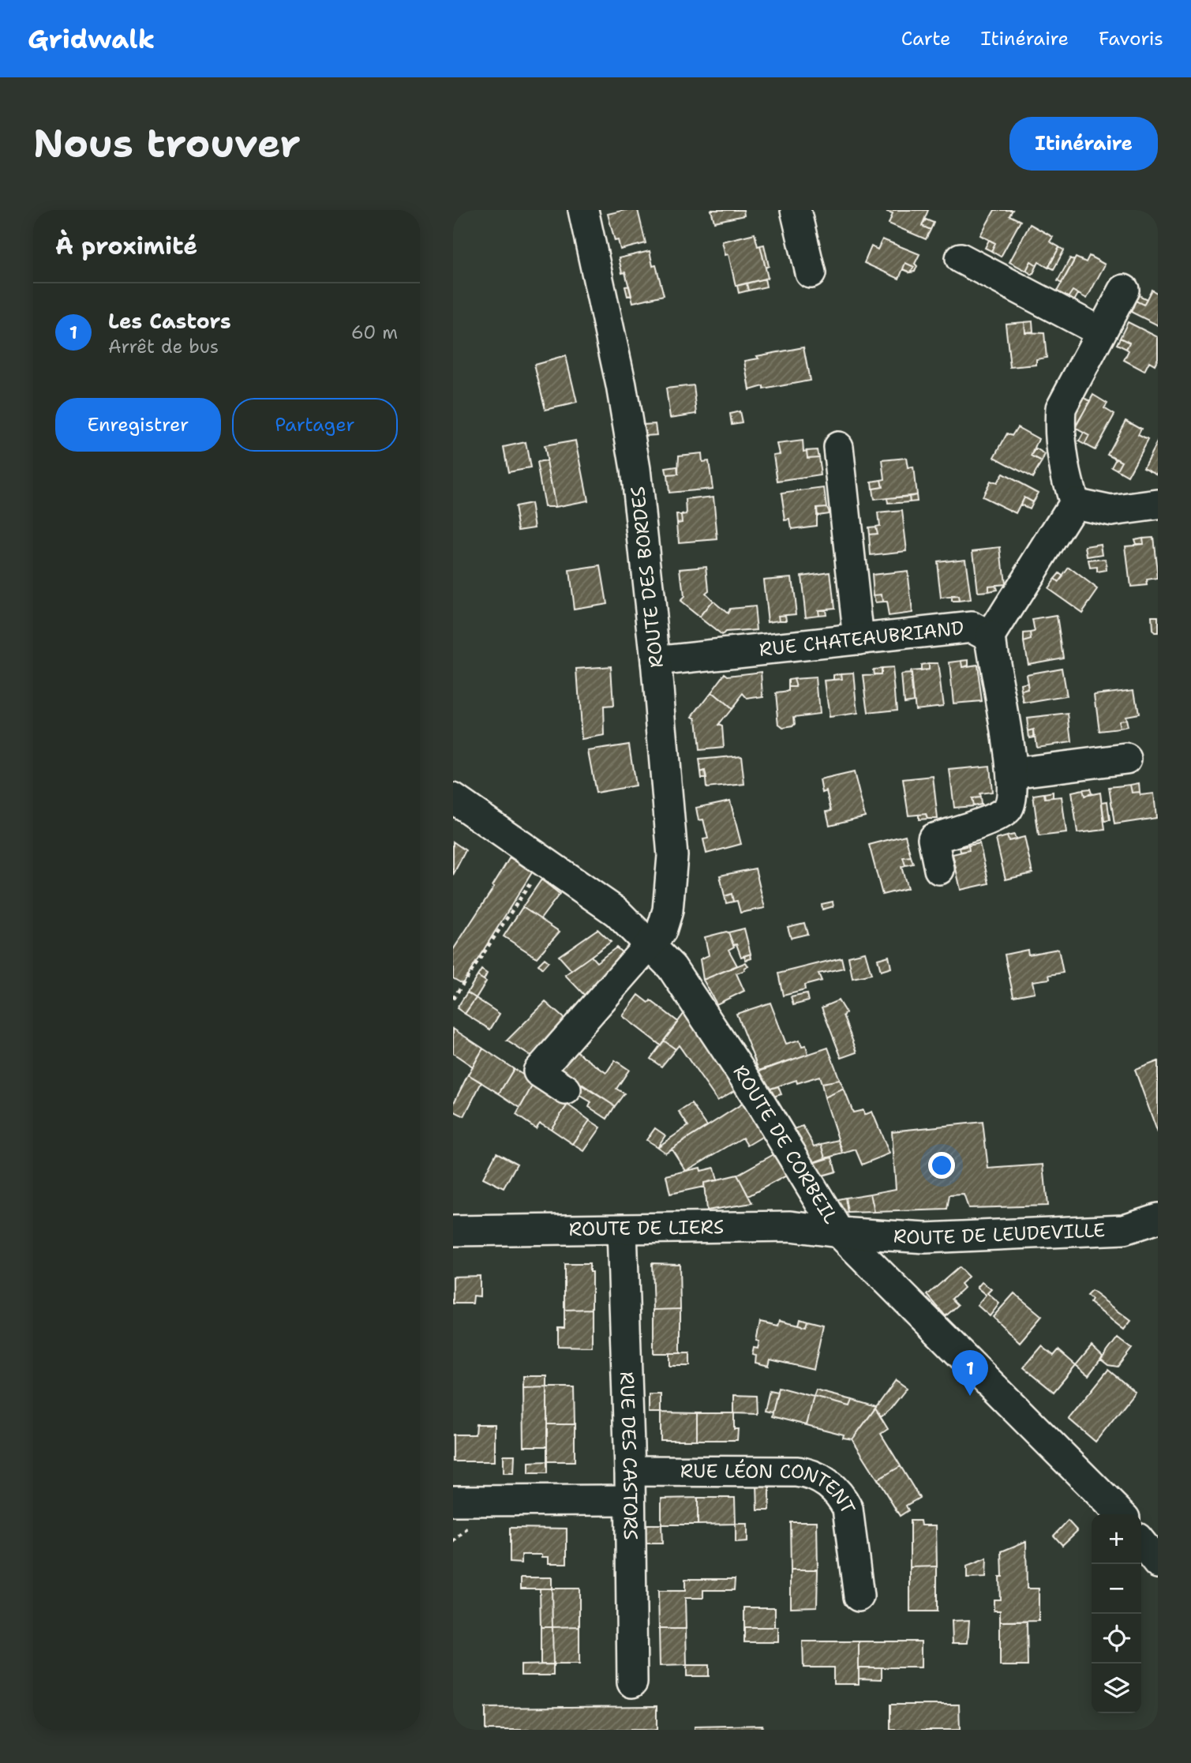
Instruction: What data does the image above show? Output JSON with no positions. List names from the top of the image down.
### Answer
{
  "streets": {
    "street": [
      "ROUTE DES BORDES",
      "RUE CHATEAUBRIAND",
      "ROUTE DE CORBEIL",
      "ROUTE DE LIERS",
      "ROUTE DE LEUDEVILLE",
      "RUE DES CASTORS",
      "RUE LÉON CONTENT"
    ]
  },
  "crossings": [
    ["ROUTE DES BORDES", "RUE CHATEAUBRIAND"],
    ["ROUTE DES BORDES", "ROUTE DE CORBEIL"],
    ["ROUTE DE CORBEIL", "ROUTE DE LIERS"],
    ["ROUTE DE CORBEIL", "ROUTE DE LEUDEVILLE"],
    ["ROUTE DE LIERS", "ROUTE DE LEUDEVILLE"],
    ["ROUTE DE LIERS", "RUE DES CASTORS"],
    ["RUE DES CASTORS", "RUE LÉON CONTENT"]
  ],
  "page": {
    "header": "Gridwalk",
    "nav": ["Carte", "Itinéraire", "Favoris"],
    "buttons": [
      "Itinéraire",
      ["Enregistrer", "Partager"]
    ],
    "title": "Nous trouver",
    "heading": "À proximité",
    "list": [
      {
        "mark": "1",
        "name": "Les Castors",
        "note": "Arrêt de bus",
        "value": "60 m"
      }
    ],
    "pins": "1",
    "map_buttons": ["+", "−"]
  }
}
